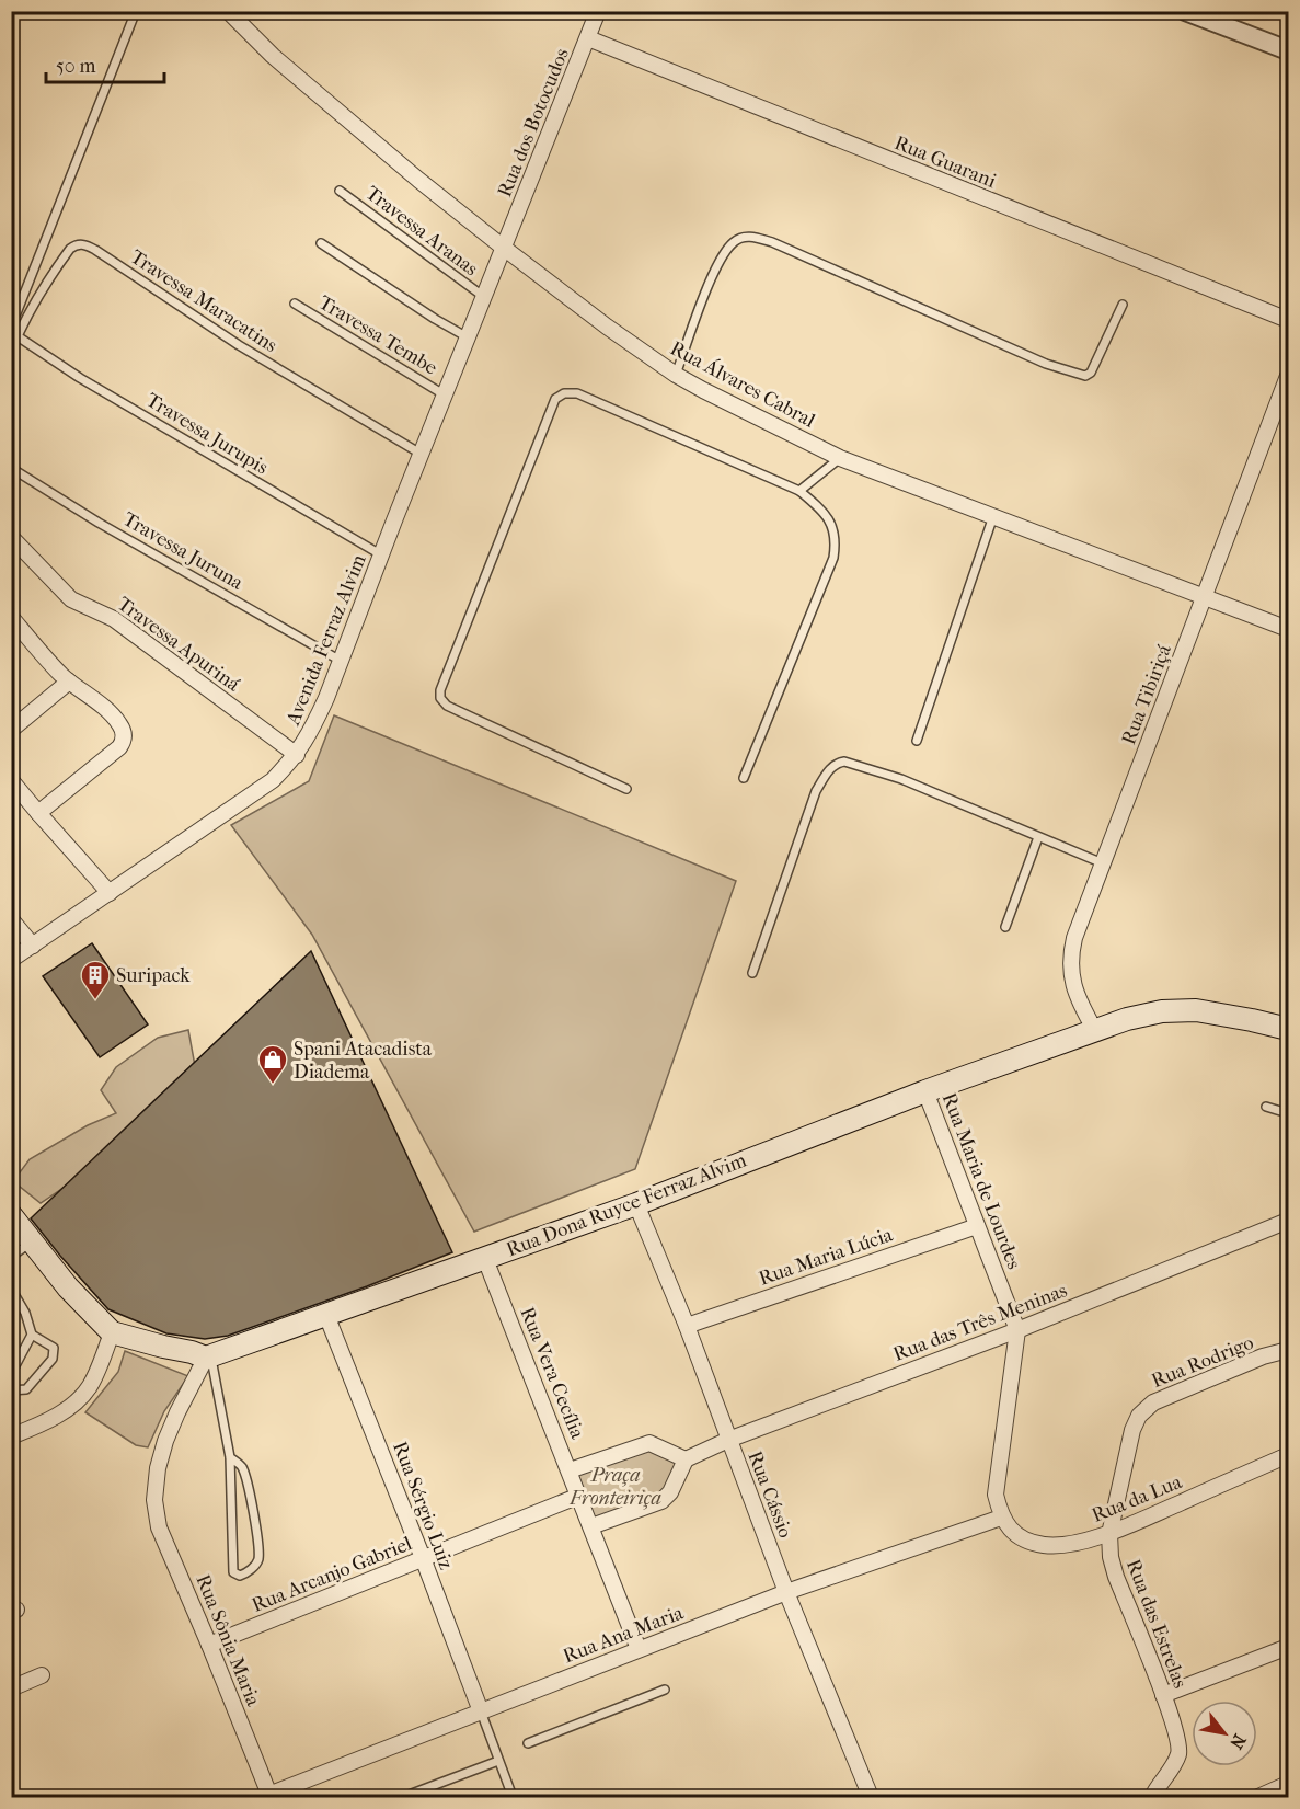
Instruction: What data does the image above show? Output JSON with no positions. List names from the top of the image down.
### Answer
{
  "streets": {
    "main road": ["Rua Dona Ruyce Ferraz Alvim"],
    "street": [
      "Rua dos Botocudos",
      "Rua Guarani",
      "Rua Álvares Cabral",
      "Avenida Ferraz Alvim",
      "Travessa Apuriná",
      "Rua Tibiriçá",
      "Rua Maria de Lourdes",
      "Rua Maria Lúcia",
      "Rua das Três Meninas",
      "Rua Rodrigo",
      "Rua Vera Cecília",
      "Rua Cássio",
      "Rua da Lua",
      "Rua Sérgio Luiz",
      "Rua Arcanjo Gabriel",
      "Rua das Estrelas",
      "Rua Ana Maria",
      "Rua Sônia Maria"
    ],
    "lane": [
      "Travessa Aranas",
      "Travessa Maracatins",
      "Travessa Tembe",
      "Travessa Jurupis",
      "Travessa Juruna"
    ]
  },
  "crossings": [
    ["Rua dos Botocudos", "Rua Guarani"],
    ["Rua dos Botocudos", "Rua Álvares Cabral"],
    ["Rua dos Botocudos", "Avenida Ferraz Alvim"],
    ["Travessa Aranas", "Avenida Ferraz Alvim"],
    ["Travessa Maracatins", "Travessa Jurupis"],
    ["Travessa Maracatins", "Avenida Ferraz Alvim"],
    ["Travessa Tembe", "Avenida Ferraz Alvim"],
    ["Rua Álvares Cabral", "Avenida Ferraz Alvim"],
    ["Rua Álvares Cabral", "Rua Tibiriçá"],
    ["Travessa Jurupis", "Avenida Ferraz Alvim"],
    ["Travessa Juruna", "Avenida Ferraz Alvim"],
    ["Avenida Ferraz Alvim", "Travessa Apuriná"],
    ["Rua Tibiriçá", "Rua Dona Ruyce Ferraz Alvim"],
    ["Rua Maria de Lourdes", "Rua Dona Ruyce Ferraz Alvim"],
    ["Rua Maria de Lourdes", "Rua Maria Lúcia"],
    ["Rua Maria de Lourdes", "Rua das Três Meninas"],
    ["Rua Maria de Lourdes", "Rua da Lua"],
    ["Rua Maria de Lourdes", "Rua Ana Maria"],
    ["Rua Dona Ruyce Ferraz Alvim", "Rua Vera Cecília"],
    ["Rua Dona Ruyce Ferraz Alvim", "Rua Cássio"],
    ["Rua Dona Ruyce Ferraz Alvim", "Rua Sérgio Luiz"],
    ["Rua Dona Ruyce Ferraz Alvim", "Rua Sônia Maria"],
    ["Rua Maria Lúcia", "Rua Cássio"],
    ["Rua das Três Meninas", "Rua Cássio"],
    ["Rua Rodrigo", "Rua da Lua"],
    ["Rua Rodrigo", "Rua das Estrelas"],
    ["Rua Vera Cecília", "Rua Arcanjo Gabriel"],
    ["Rua Vera Cecília", "Rua Ana Maria"],
    ["Rua Cássio", "Rua Ana Maria"],
    ["Rua da Lua", "Rua das Estrelas"],
    ["Rua da Lua", "Rua Ana Maria"],
    ["Rua Sérgio Luiz", "Rua Arcanjo Gabriel"],
    ["Rua Sérgio Luiz", "Rua Ana Maria"],
    ["Rua Arcanjo Gabriel", "Rua Sônia Maria"],
    ["Rua Ana Maria", "Rua Sônia Maria"]
  ],
  "parks": ["Praça Fronteiriça"],
  "places": {
    "building": ["Suripack"],
    "shop": ["Spani Atacadista Diadema"]
  },
  "scale_bar": "50 m",
  "north": "bottom right"
}
